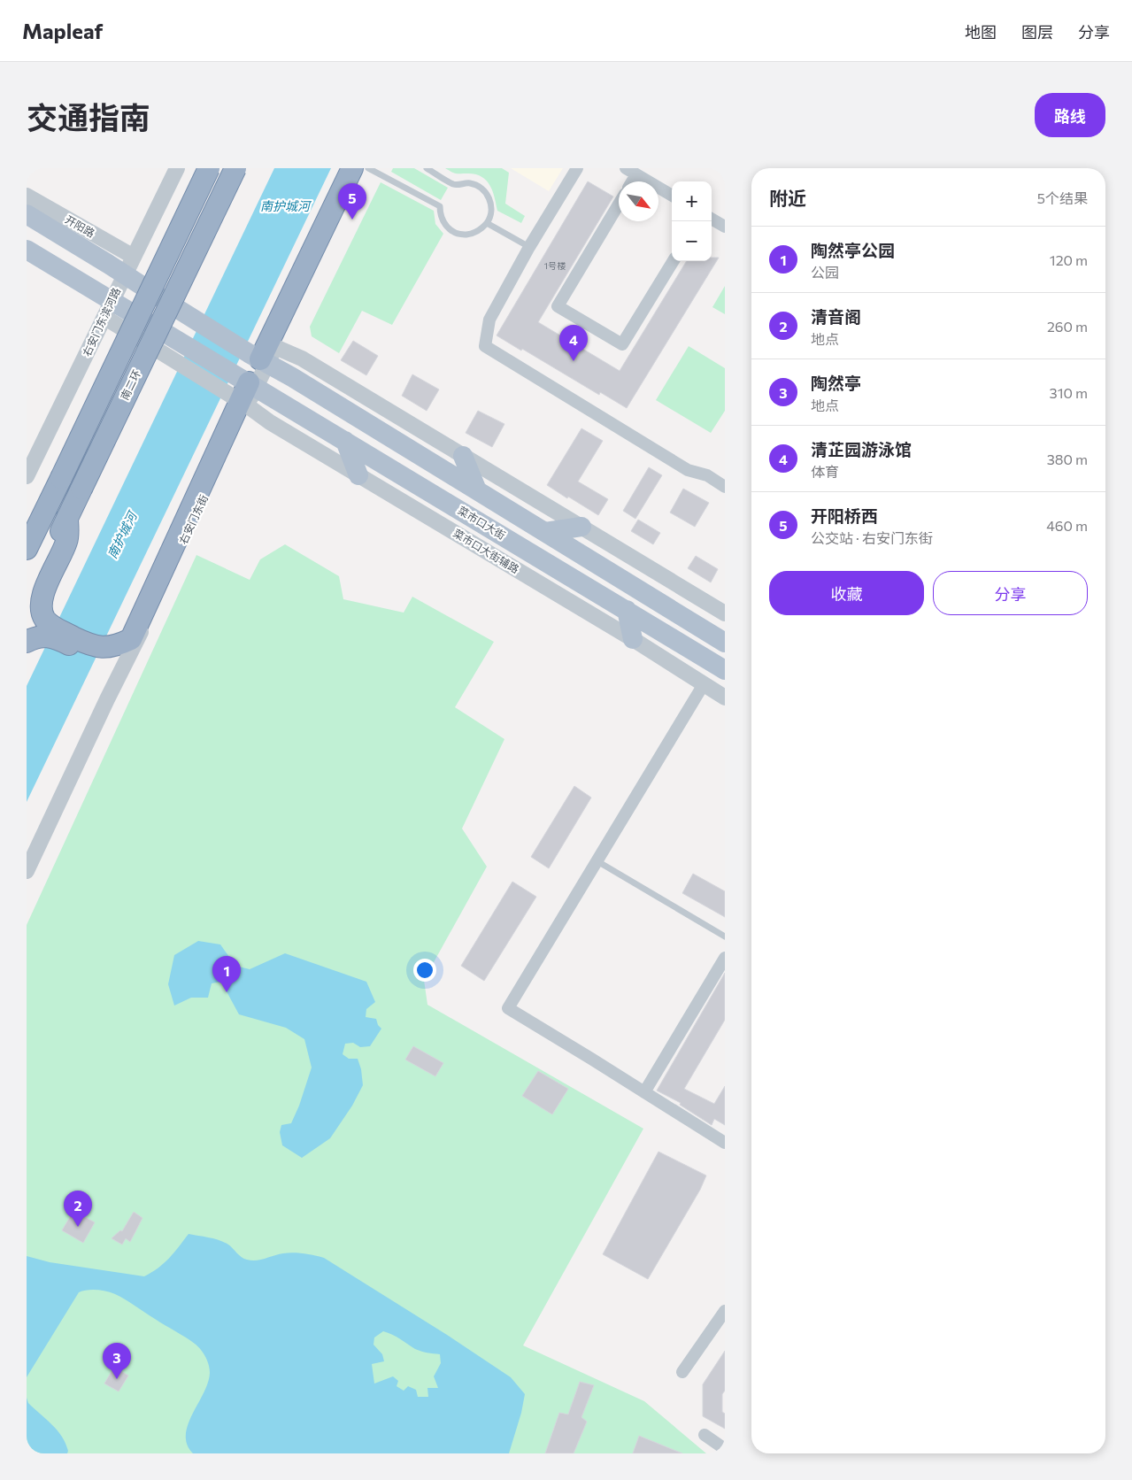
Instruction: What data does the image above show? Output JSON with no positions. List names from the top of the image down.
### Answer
{
  "streets": {
    "highway": ["南二环"],
    "main road": ["开阳路", "菜市口大街"],
    "street": ["右安门东滨河路", "菜市口大街辅路"]
  },
  "crossings": [
    ["开阳路", "右安门东滨河路"],
    ["右安门东滨河路", "菜市口大街"],
    ["右安门东滨河路", "菜市口大街辅路"],
    ["菜市口大街", "菜市口大街辅路"]
  ],
  "water": ["南护城河"],
  "house_numbers": ["1号楼"],
  "north": "bottom right",
  "page": {
    "header": "Mapleaf",
    "nav": ["地图", "图层", "分享"],
    "title": "交通指南",
    "buttons": [
      "路线",
      ["收藏", "分享"]
    ],
    "heading": ["附近", "5个结果"],
    "map_buttons": ["+", "−"],
    "pins": [
      "5",
      "4",
      "1",
      "2",
      "3"
    ],
    "list": [
      {
        "mark": "1",
        "name": "陶然亭公园",
        "note": "公园",
        "value": "120 m"
      },
      {
        "mark": "2",
        "name": "清音阁",
        "note": "地点",
        "value": "260 m"
      },
      {
        "mark": "3",
        "name": "陶然亭",
        "note": "地点",
        "value": "310 m"
      },
      {
        "mark": "4",
        "name": "清芷园游泳馆",
        "note": "体育",
        "value": "380 m"
      },
      {
        "mark": "5",
        "name": "开阳桥西",
        "note": "公交站 · 右安门东街",
        "value": "460 m"
      }
    ]
  }
}
